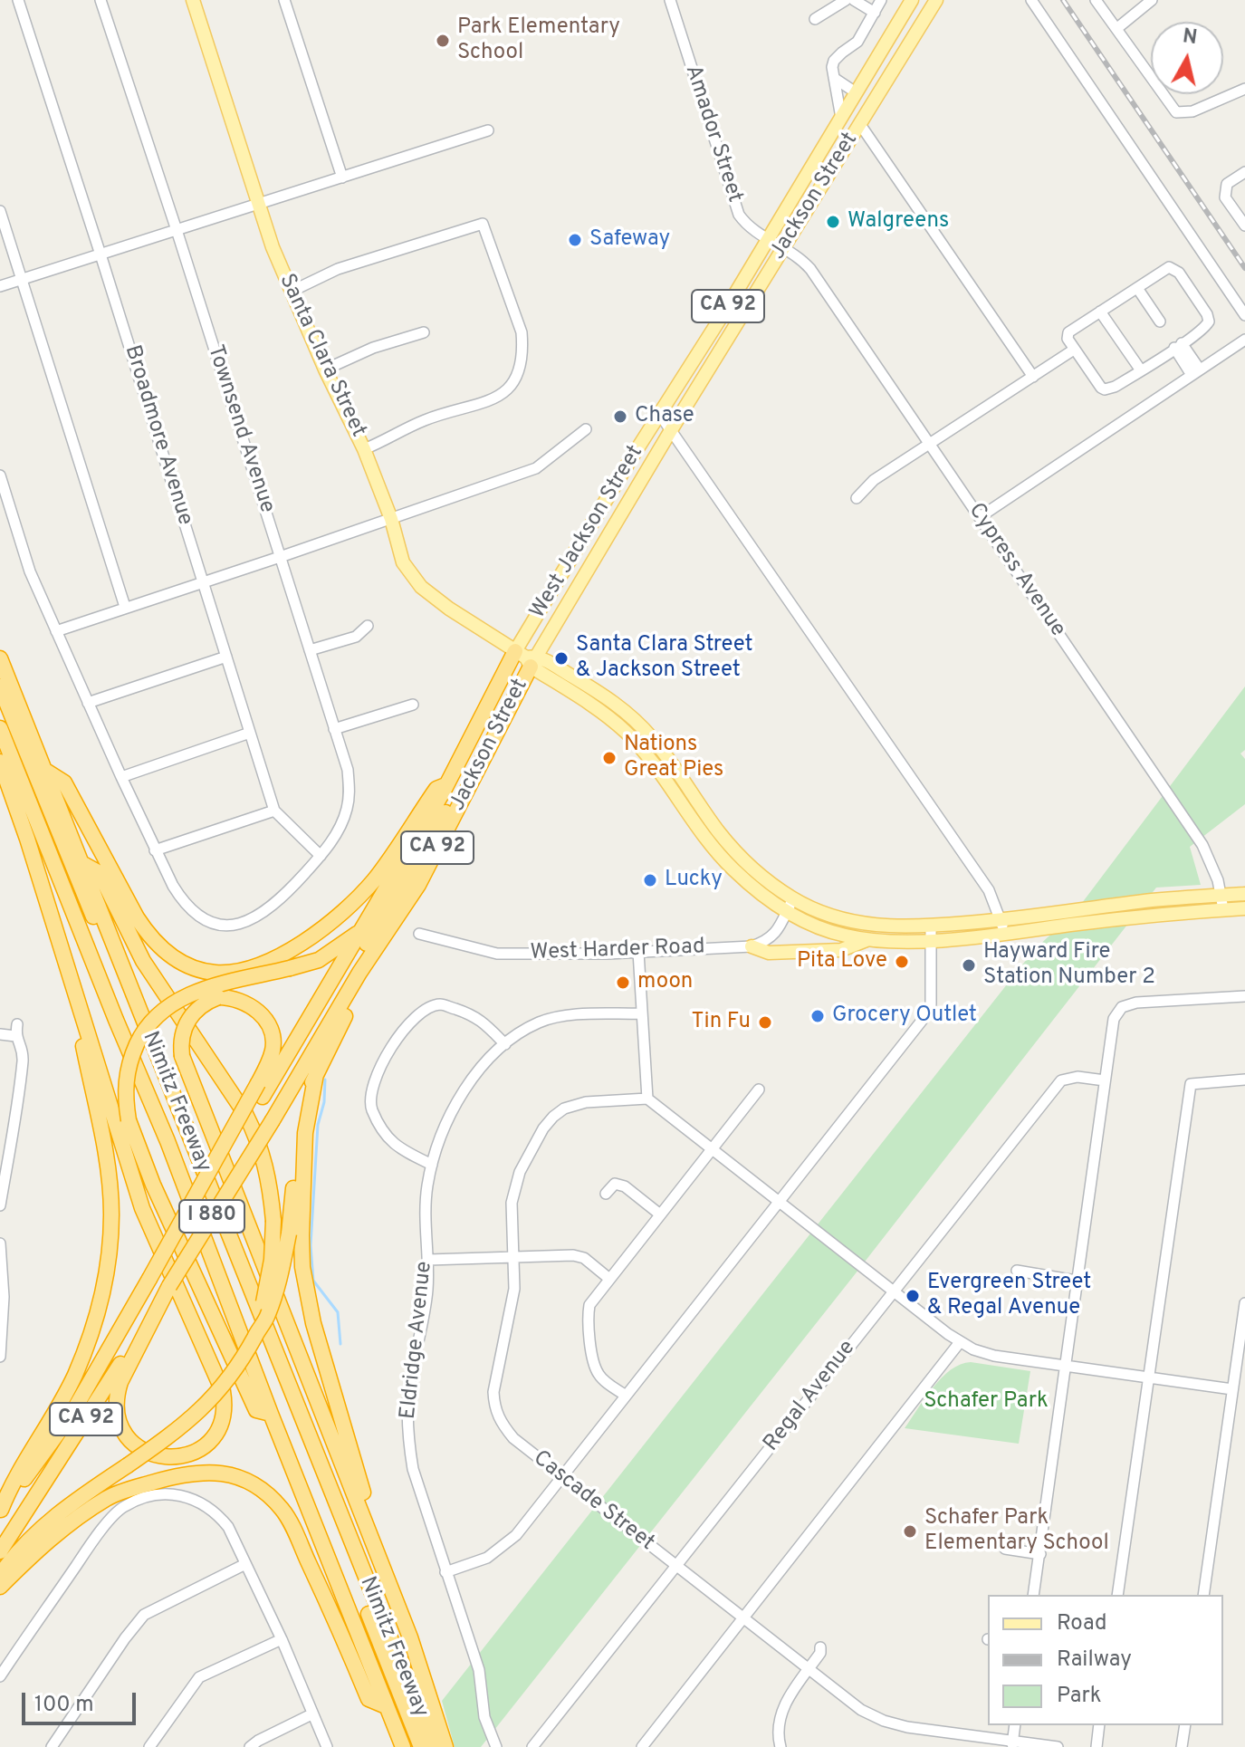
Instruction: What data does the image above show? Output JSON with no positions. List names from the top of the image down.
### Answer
{
  "streets": {
    "highway": [
      "Jackson Street",
      "CA 92",
      "Nimitz Freeway",
      "I 880"
    ],
    "main road": ["Santa Clara Street", "West Jackson Street"],
    "street": [
      "Amador Street",
      "Townsend Avenue",
      "Broadmore Avenue",
      "Cypress Avenue",
      "West Harder Road",
      "Eldridge Avenue",
      "Regal Avenue",
      "Cascade Street"
    ]
  },
  "crossings": [
    ["Amador Street", "Jackson Street"],
    ["Amador Street", "Cypress Avenue"],
    ["Jackson Street", "CA 92"],
    ["Jackson Street", "Santa Clara Street"],
    ["Jackson Street", "West Jackson Street"],
    ["Jackson Street", "Cypress Avenue"],
    ["Santa Clara Street", "West Jackson Street"],
    ["Townsend Avenue", "Broadmore Avenue"],
    ["Regal Avenue", "Cascade Street"]
  ],
  "parks": ["Schafer Park"],
  "places": [
    "Park Elementary School",
    "Walgreens",
    "Safeway",
    "Chase",
    "Santa Clara Street & Jackson Street",
    "Nations Great Pies",
    "Lucky",
    "Pita Love",
    "Hayward Fire Station Number 2",
    "moon",
    "Grocery Outlet",
    "Tin Fu",
    "Evergreen Street & Regal Avenue",
    "Schafer Park Elementary School"
  ],
  "legend": ["Road", "Railway", "Park"],
  "scale_bar": "100 m",
  "north": "top"
}
